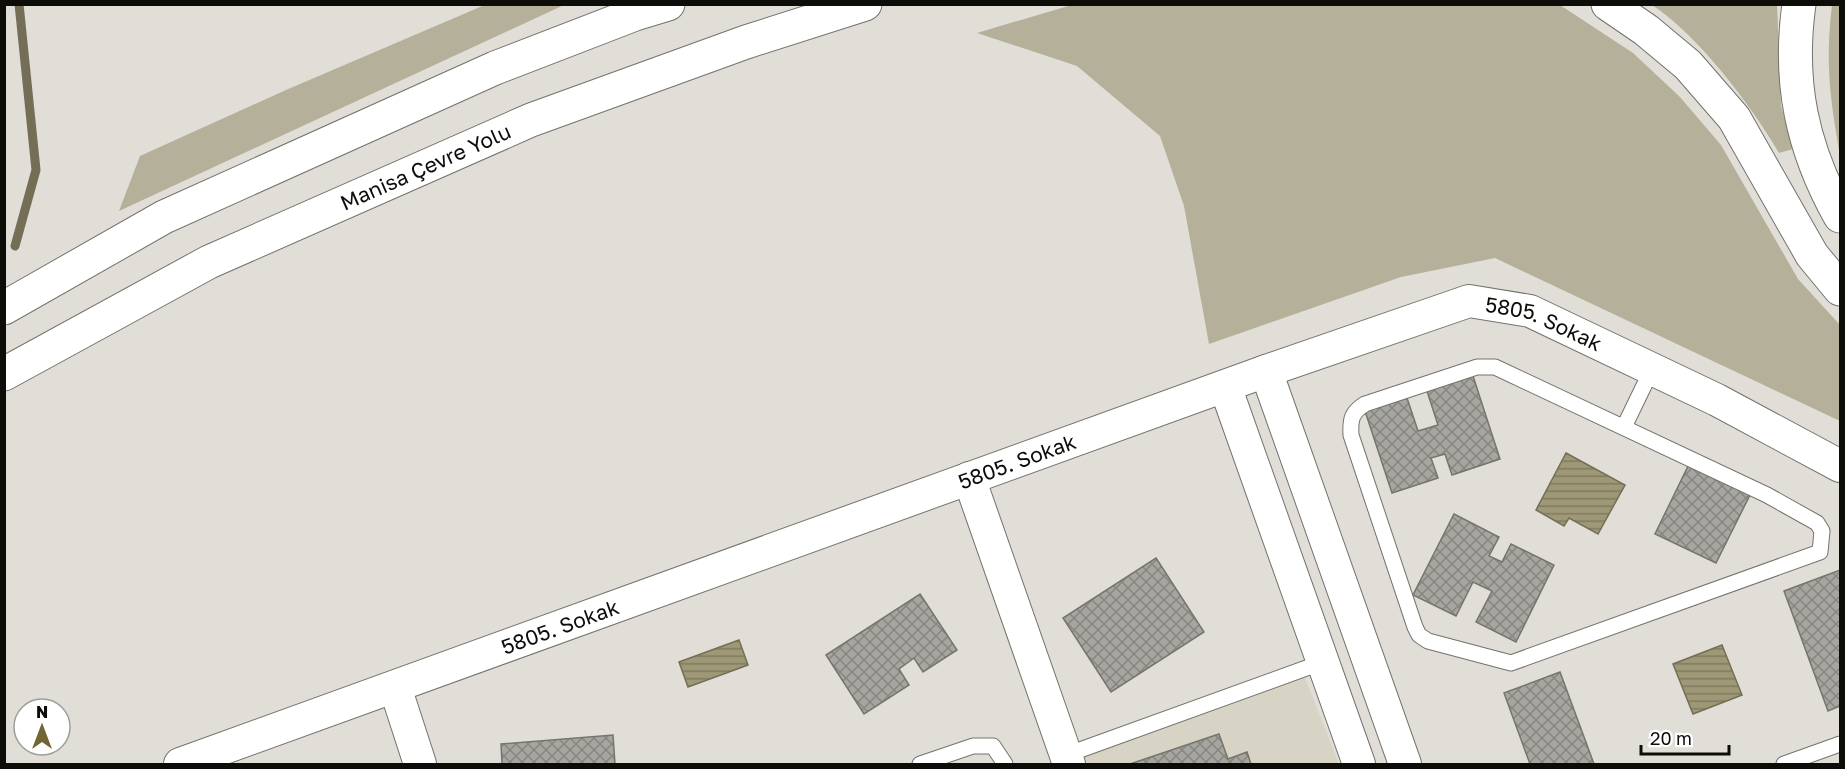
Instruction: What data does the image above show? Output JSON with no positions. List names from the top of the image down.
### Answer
{
  "streets": {
    "highway": ["Manisa Çevre Yolu"],
    "street": ["5805. Sokak"]
  },
  "scale_bar": "20 m",
  "north": "top"
}
